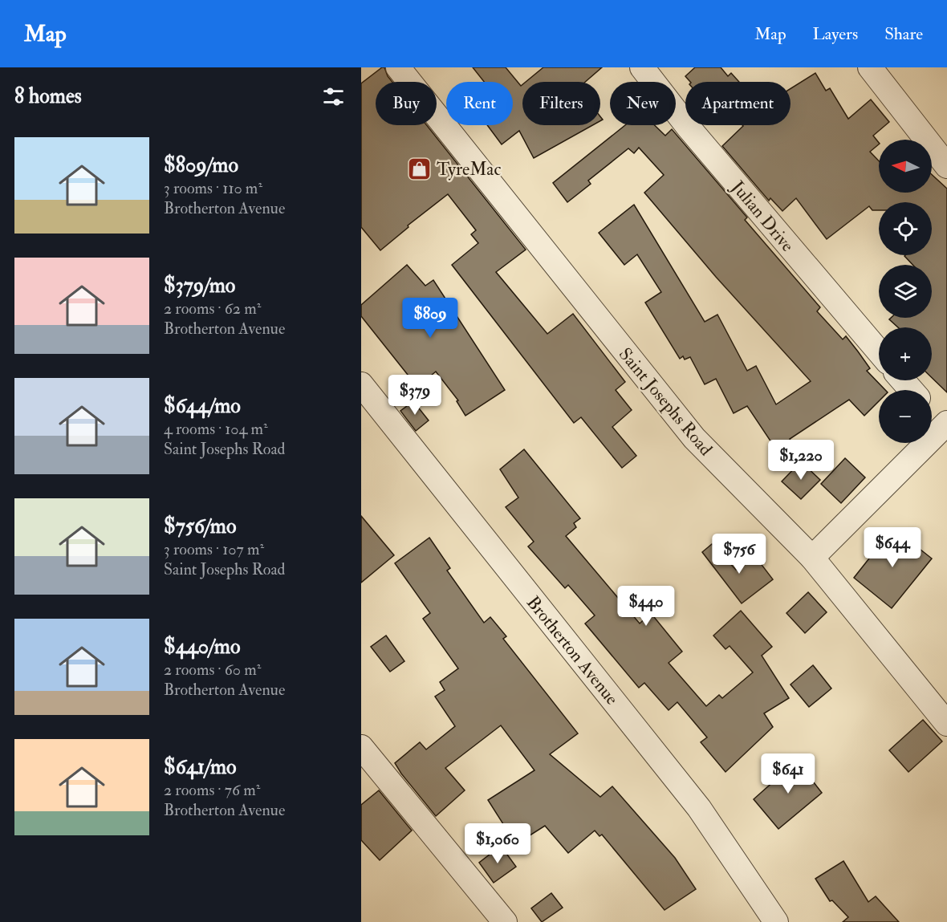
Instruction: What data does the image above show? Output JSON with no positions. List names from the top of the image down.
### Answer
{
  "streets": {
    "street": ["Julian Drive", "Saint Josephs Road", "Brotherton Avenue"]
  },
  "places": {
    "shop": ["TyreMac"]
  },
  "north": "left",
  "page": {
    "header": "Map",
    "nav": ["Map", "Layers", "Share"],
    "heading": "8 homes",
    "chip": [
      "Buy",
      "Rent",
      "Filters",
      "New",
      "Apartment"
    ],
    "list": [
      {
        "name": "$809/mo",
        "note": "3 rooms · 110 m² · Brotherton Avenue"
      },
      {
        "name": "$379/mo",
        "note": "2 rooms · 62 m² · Brotherton Avenue"
      },
      {
        "name": "$644/mo",
        "note": "4 rooms · 104 m² · Saint Josephs Road"
      },
      {
        "name": "$756/mo",
        "note": "3 rooms · 107 m² · Saint Josephs Road"
      },
      {
        "name": "$440/mo",
        "note": "2 rooms · 60 m² · Brotherton Avenue"
      },
      {
        "name": "$641/mo",
        "note": "2 rooms · 76 m² · Brotherton Avenue"
      }
    ],
    "map_buttons": ["+", "−"],
    "price": [
      "$809",
      "$379",
      "$1,220",
      "$644",
      "$756",
      "$440",
      "$641",
      "$1,060"
    ]
  }
}
